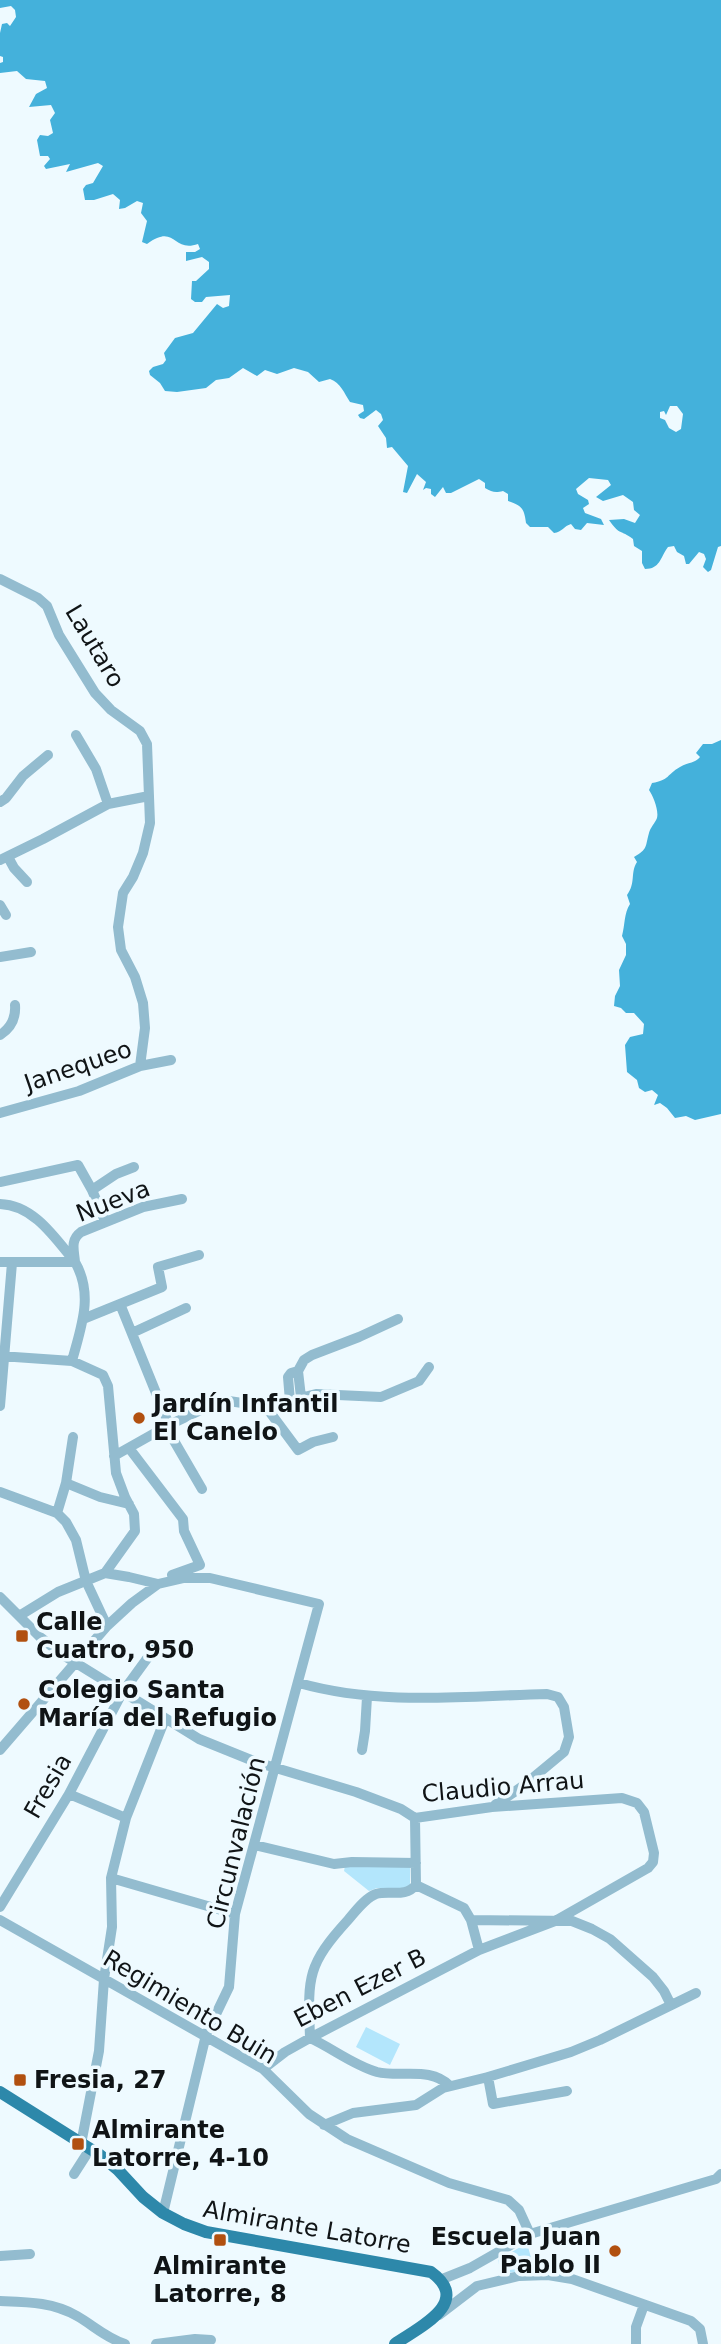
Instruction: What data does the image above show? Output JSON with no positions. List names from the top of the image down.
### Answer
{
  "streets": {
    "main road": ["Almirante Latorre"],
    "street": [
      "Lautaro",
      "Janequeo",
      "Nueva",
      "Fresia",
      "Claudio Arrau",
      "Circunvalación",
      "Eben Ezer B",
      "Regimiento Buin"
    ]
  },
  "crossings": [
    ["Lautaro", "Janequeo"],
    ["Fresia", "Claudio Arrau"],
    ["Claudio Arrau", "Circunvalación"],
    ["Claudio Arrau", "Eben Ezer B"],
    ["Circunvalación", "Regimiento Buin"],
    ["Circunvalación", "Almirante Latorre"],
    ["Eben Ezer B", "Regimiento Buin"]
  ],
  "places": {
    "other": ["Jardín Infantil El Canelo", "Colegio Santa María del Refugio", "Escuela Juan Pablo II"],
    "transit": [
      "Calle Cuatro, 950",
      "Fresia, 27",
      "Almirante Latorre, 4-10",
      "Almirante Latorre, 8"
    ]
  }
}
